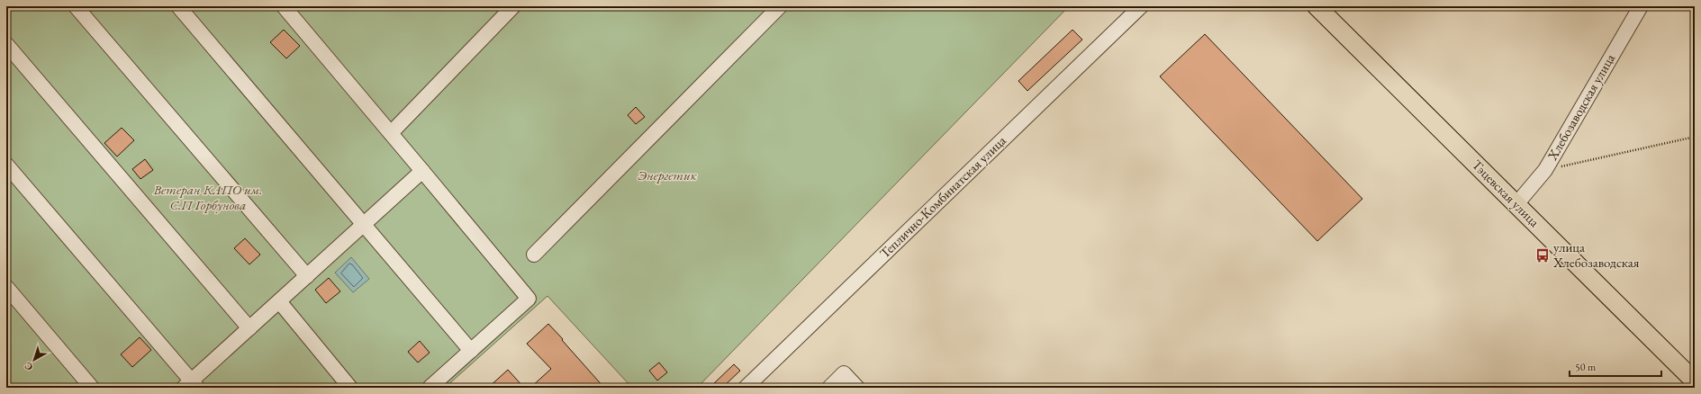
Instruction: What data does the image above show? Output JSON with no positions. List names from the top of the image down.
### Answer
{
  "streets": {
    "main road": ["Тэцевская улица"],
    "street": ["Хлебозаводская улица", "Теплично-Комбинатская улица"]
  },
  "crossings": [
    ["Хлебозаводская улица", "Тэцевская улица"]
  ],
  "parks": ["Энергетик", "Ветеран КАПО им. С.П Горбунова"],
  "places": {
    "bus stop": ["улица Хлебозаводская"]
  },
  "scale_bar": "50 m",
  "north": "bottom left"
}
